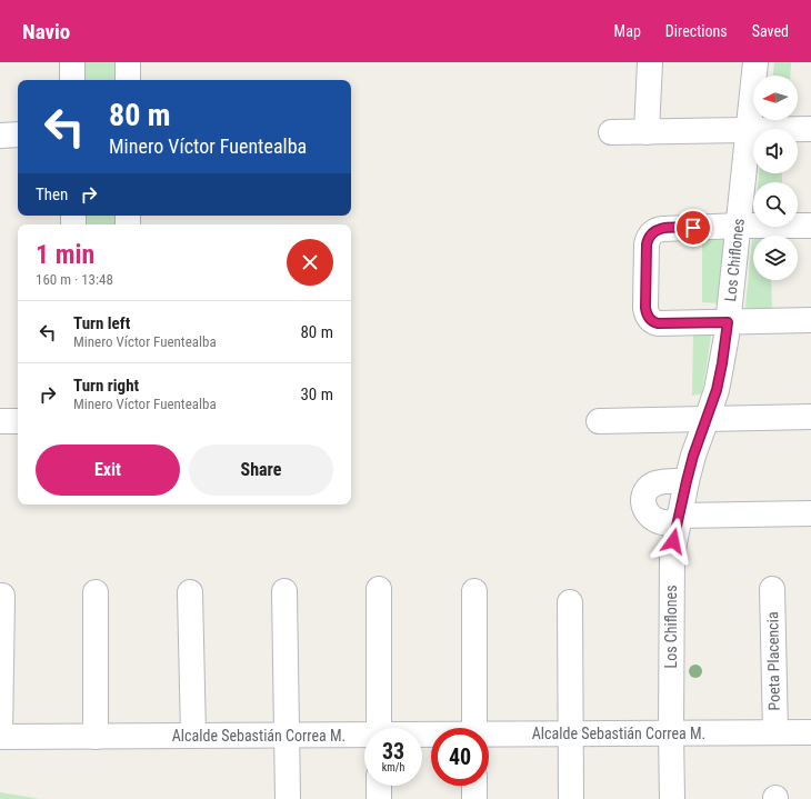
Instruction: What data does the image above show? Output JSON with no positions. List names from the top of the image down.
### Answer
{
  "streets": {
    "street": ["Los Chiflones", "Poeta Placencia", "Alcalde Sebastián Correa M."]
  },
  "crossings": [
    ["Los Chiflones", "Alcalde Sebastián Correa M."],
    ["Poeta Placencia", "Alcalde Sebastián Correa M."]
  ],
  "north": "left",
  "page": {
    "header": "Navio",
    "nav": ["Map", "Directions", "Saved"],
    "turn": ["80 m", "Minero Víctor Fuentealba"],
    "then": "Then",
    "heading": ["1 min", "160 m · 13:48"],
    "list": [
      {
        "name": "Turn left",
        "note": "Minero Víctor Fuentealba",
        "value": "80 m"
      },
      {
        "name": "Turn right",
        "note": "Minero Víctor Fuentealba",
        "value": "30 m"
      }
    ],
    "buttons": ["Exit", "Share"],
    "speed": "33 km/h",
    "limit": "40"
  }
}
